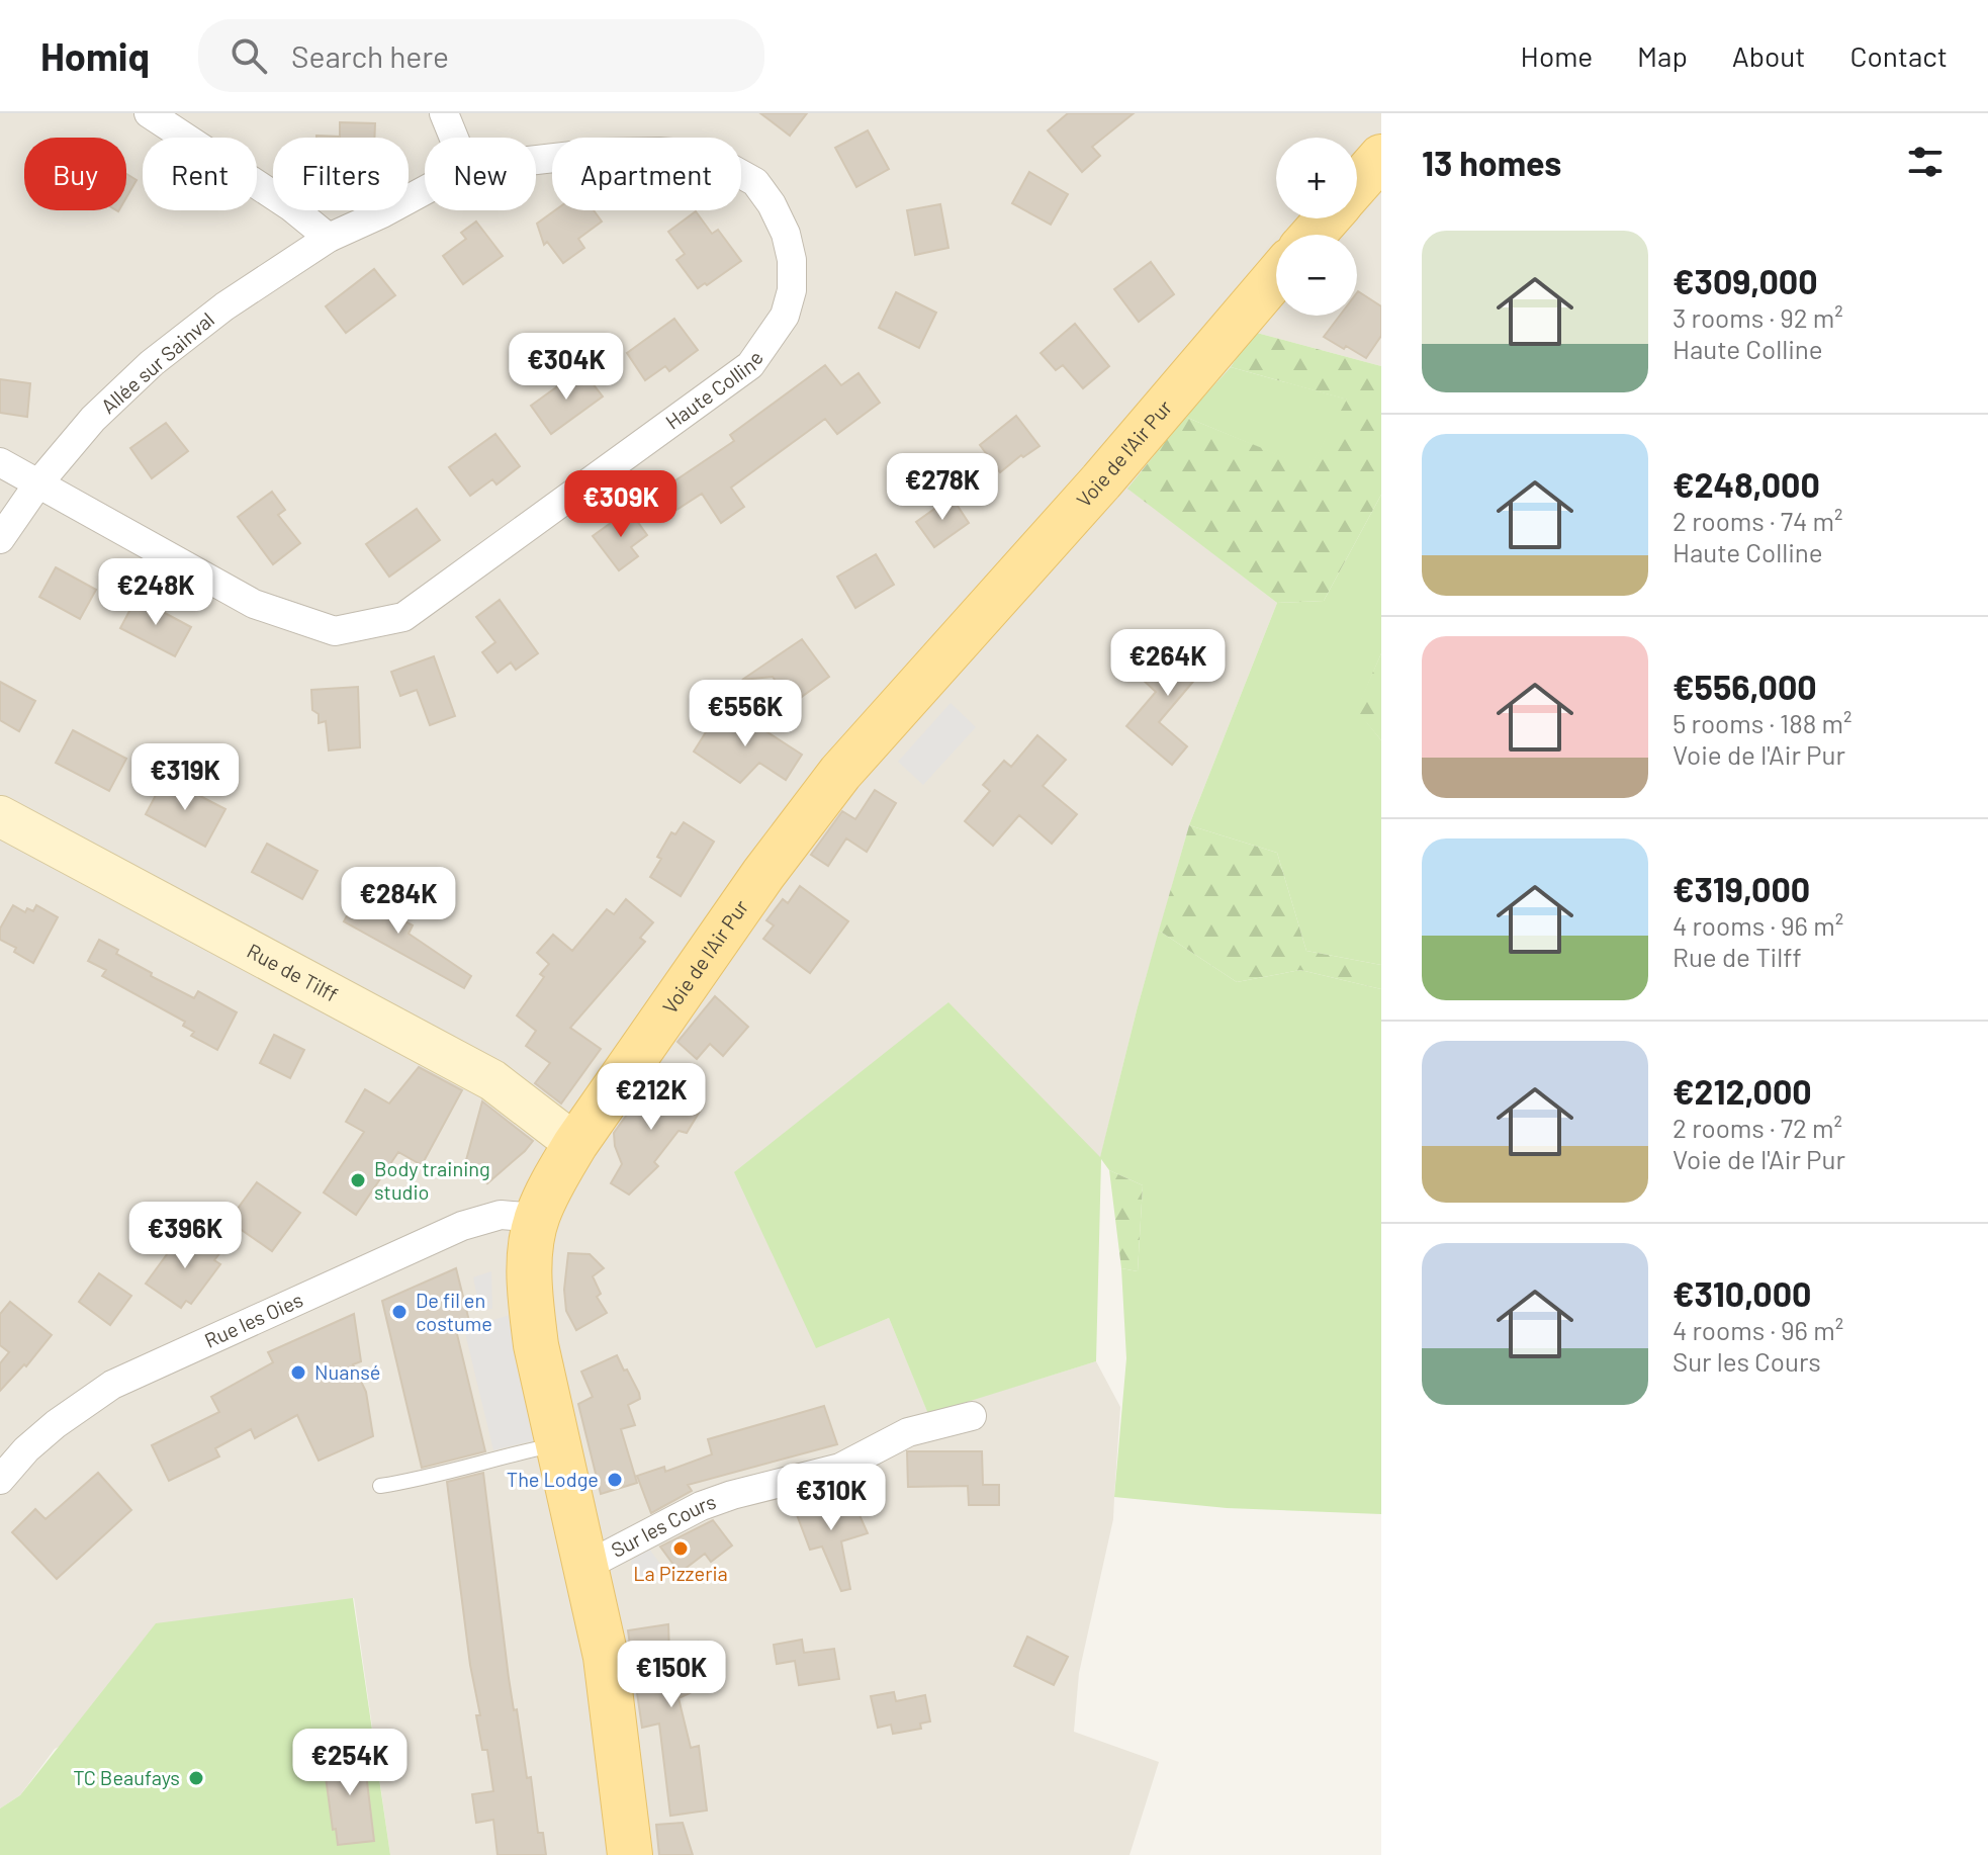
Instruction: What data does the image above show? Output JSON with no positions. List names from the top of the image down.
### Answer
{
  "streets": {
    "main road": ["Voie de l'Air Pur", "Rue de Tilff"],
    "street": [
      "Allée sur Sainval",
      "Haute Colline",
      "Rue les Oies",
      "Sur les Cours"
    ]
  },
  "crossings": [
    ["Allée sur Sainval", "Haute Colline"],
    ["Voie de l'Air Pur", "Rue de Tilff"],
    ["Voie de l'Air Pur", "Rue les Oies"],
    ["Voie de l'Air Pur", "Sur les Cours"]
  ],
  "places": [
    "Body training studio",
    "De fil en costume",
    "Nuansé",
    "The Lodge",
    "La Pizzeria",
    "TC Beaufays"
  ],
  "page": {
    "header": "Homiq",
    "search": "Search here",
    "nav": [
      "Home",
      "Map",
      "About",
      "Contact"
    ],
    "heading": "13 homes",
    "map_buttons": ["+", "−"],
    "chip": [
      "Buy",
      "Rent",
      "Filters",
      "New",
      "Apartment"
    ],
    "list": [
      {
        "name": "€309,000",
        "note": "3 rooms · 92 m² · Haute Colline"
      },
      {
        "name": "€248,000",
        "note": "2 rooms · 74 m² · Haute Colline"
      },
      {
        "name": "€556,000",
        "note": "5 rooms · 188 m² · Voie de l'Air Pur"
      },
      {
        "name": "€319,000",
        "note": "4 rooms · 96 m² · Rue de Tilff"
      },
      {
        "name": "€212,000",
        "note": "2 rooms · 72 m² · Voie de l'Air Pur"
      },
      {
        "name": "€310,000",
        "note": "4 rooms · 96 m² · Sur les Cours"
      }
    ],
    "price": [
      "€304K",
      "€278K",
      "€309K",
      "€248K",
      "€264K",
      "€556K",
      "€319K",
      "€284K",
      "€212K",
      "€396K",
      "€310K",
      "€150K",
      "€254K"
    ]
  }
}
